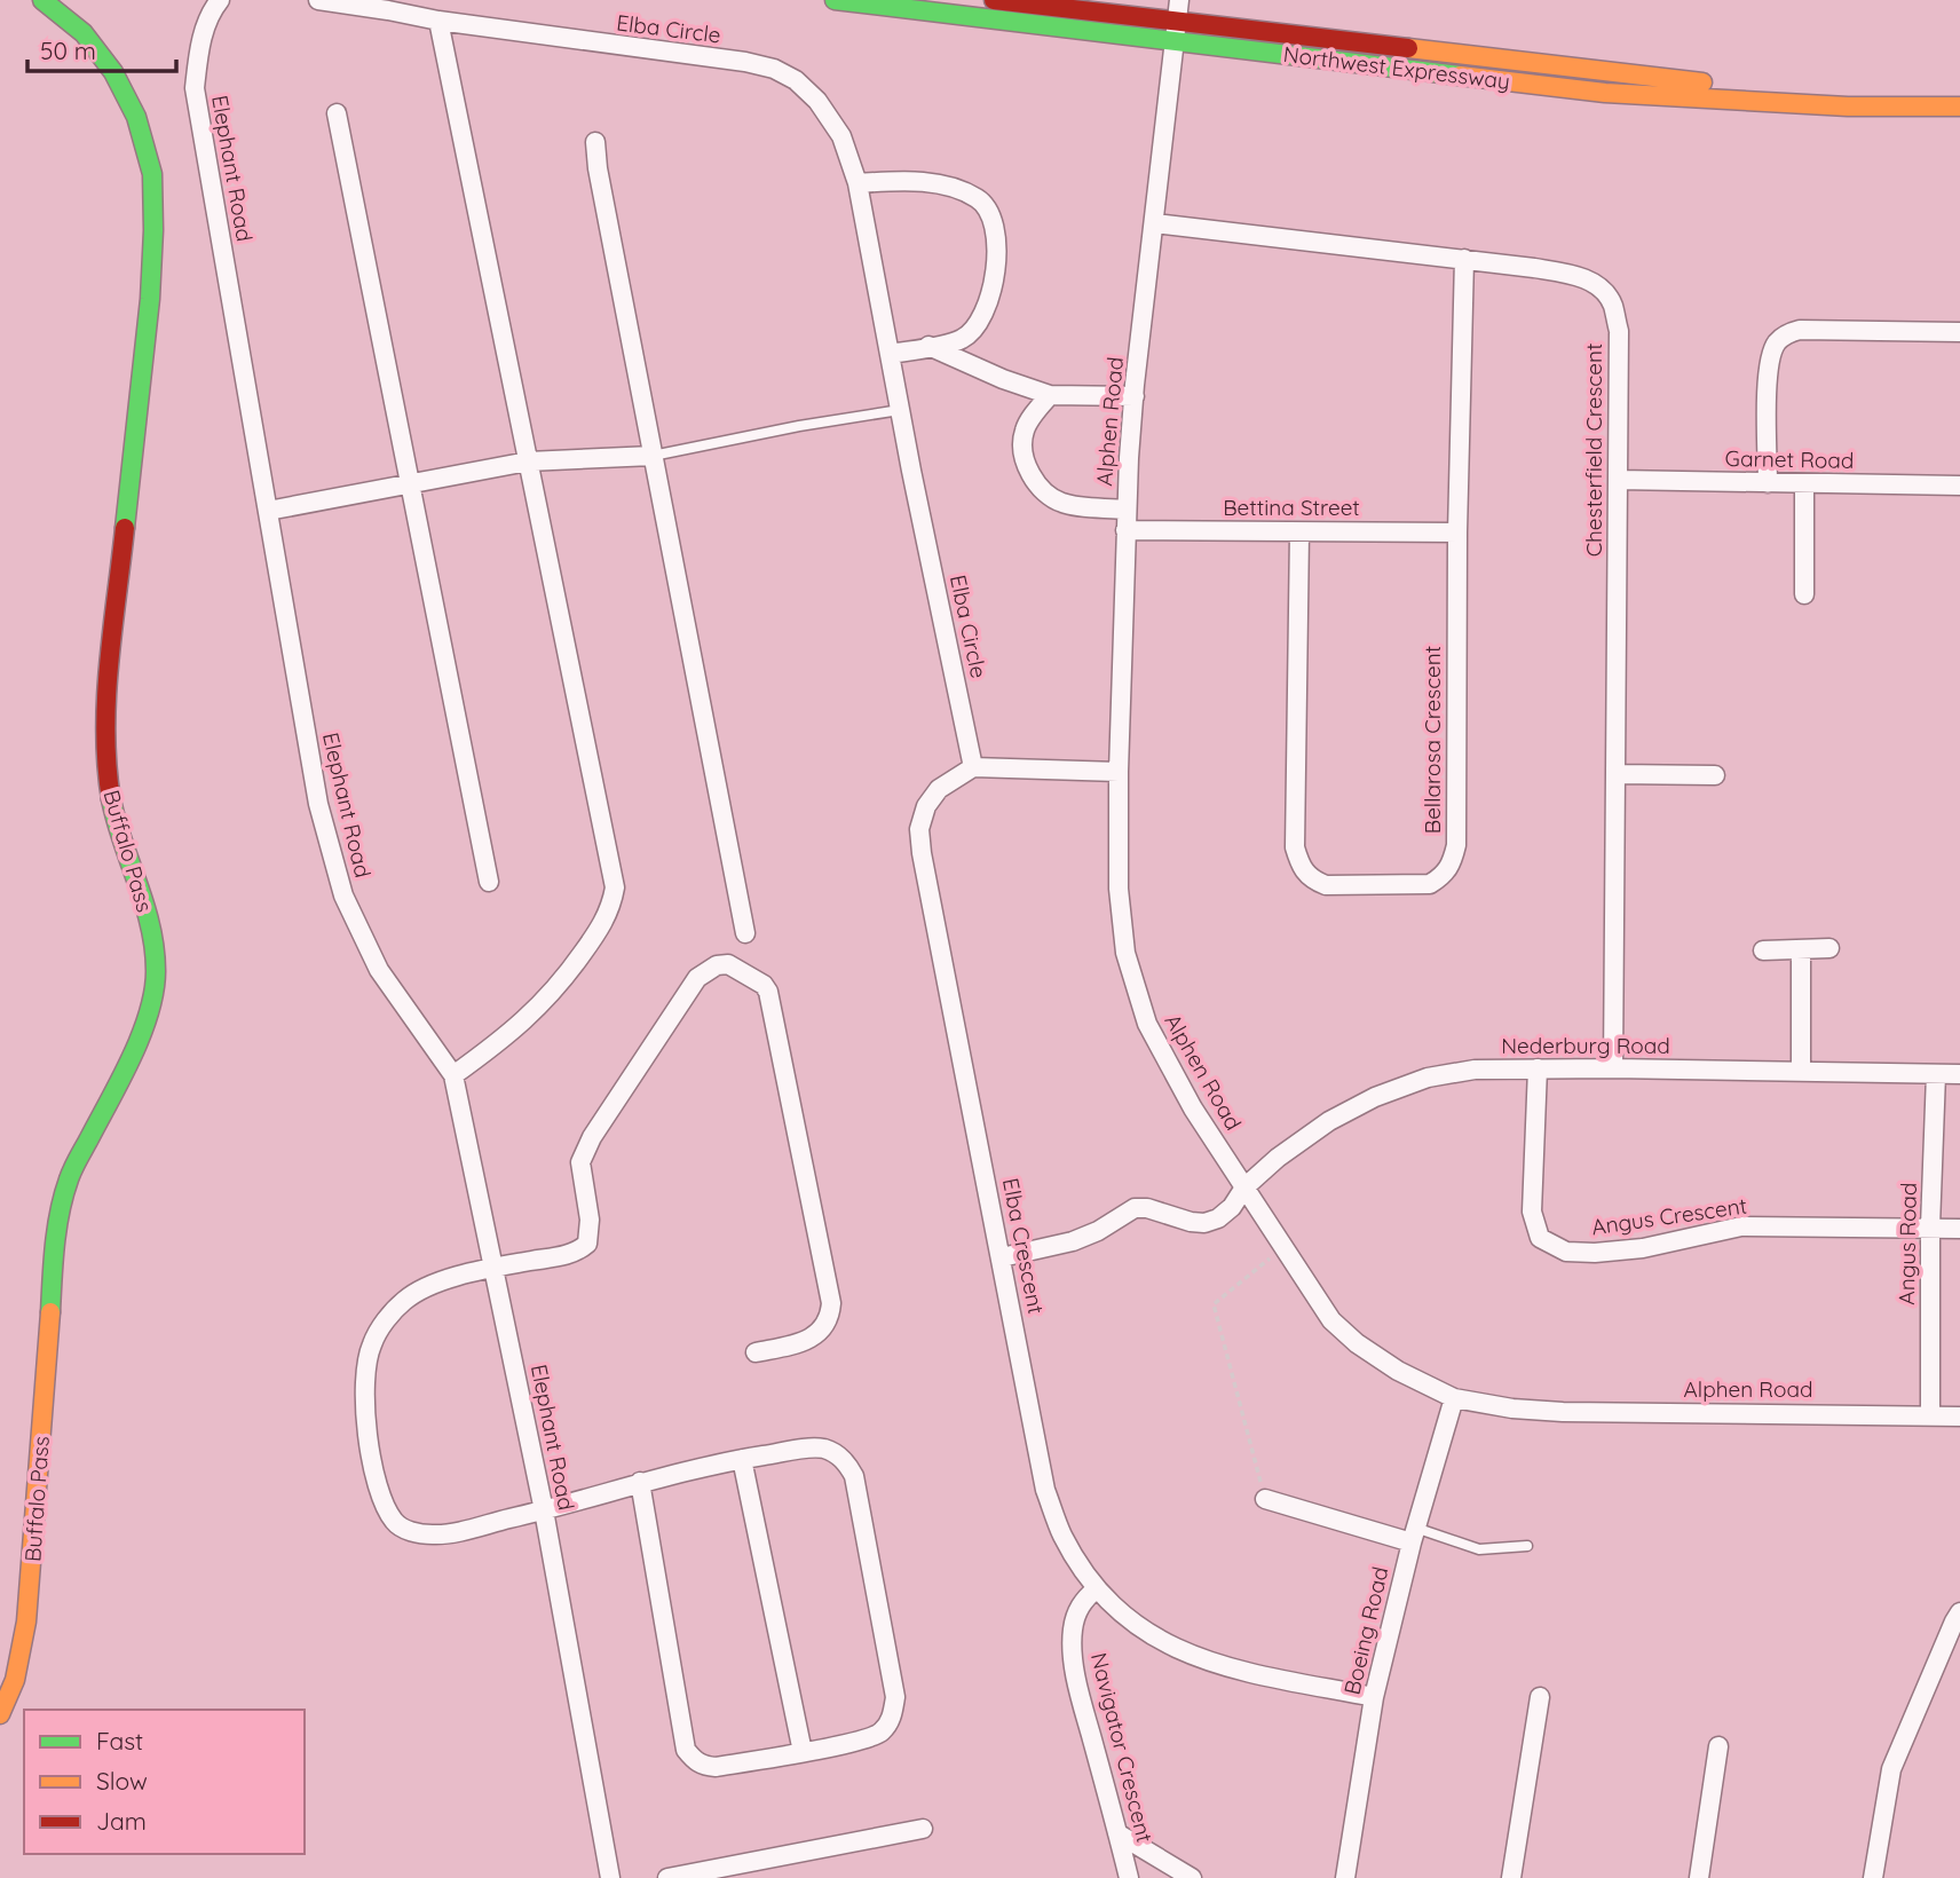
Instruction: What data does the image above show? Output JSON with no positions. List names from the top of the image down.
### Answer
{
  "streets": {
    "main road": ["Northwest Expressway", "Buffalo Pass"],
    "street": [
      "Elba Circle",
      "Elephant Road",
      "Alphen Road",
      "Chesterfield Crescent",
      "Garnet Road",
      "Bettina Street",
      "Bellarosa Crescent",
      "Nederburg Road",
      "Angus Crescent",
      "Angus Road",
      "Elba Crescent",
      "Boeing Road",
      "Navigator Crescent"
    ]
  },
  "crossings": [
    ["Elba Circle", "Elba Crescent"],
    ["Northwest Expressway", "Alphen Road"],
    ["Alphen Road", "Chesterfield Crescent"],
    ["Alphen Road", "Bettina Street"],
    ["Alphen Road", "Nederburg Road"],
    ["Alphen Road", "Angus Road"],
    ["Alphen Road", "Boeing Road"],
    ["Chesterfield Crescent", "Garnet Road"],
    ["Chesterfield Crescent", "Bellarosa Crescent"],
    ["Chesterfield Crescent", "Nederburg Road"],
    ["Bettina Street", "Bellarosa Crescent"],
    ["Nederburg Road", "Angus Crescent"],
    ["Nederburg Road", "Angus Road"],
    ["Nederburg Road", "Elba Crescent"],
    ["Angus Crescent", "Angus Road"],
    ["Elba Crescent", "Boeing Road"],
    ["Elba Crescent", "Navigator Crescent"]
  ],
  "legend": ["Fast", "Slow", "Jam"],
  "scale_bar": "50 m"
}
